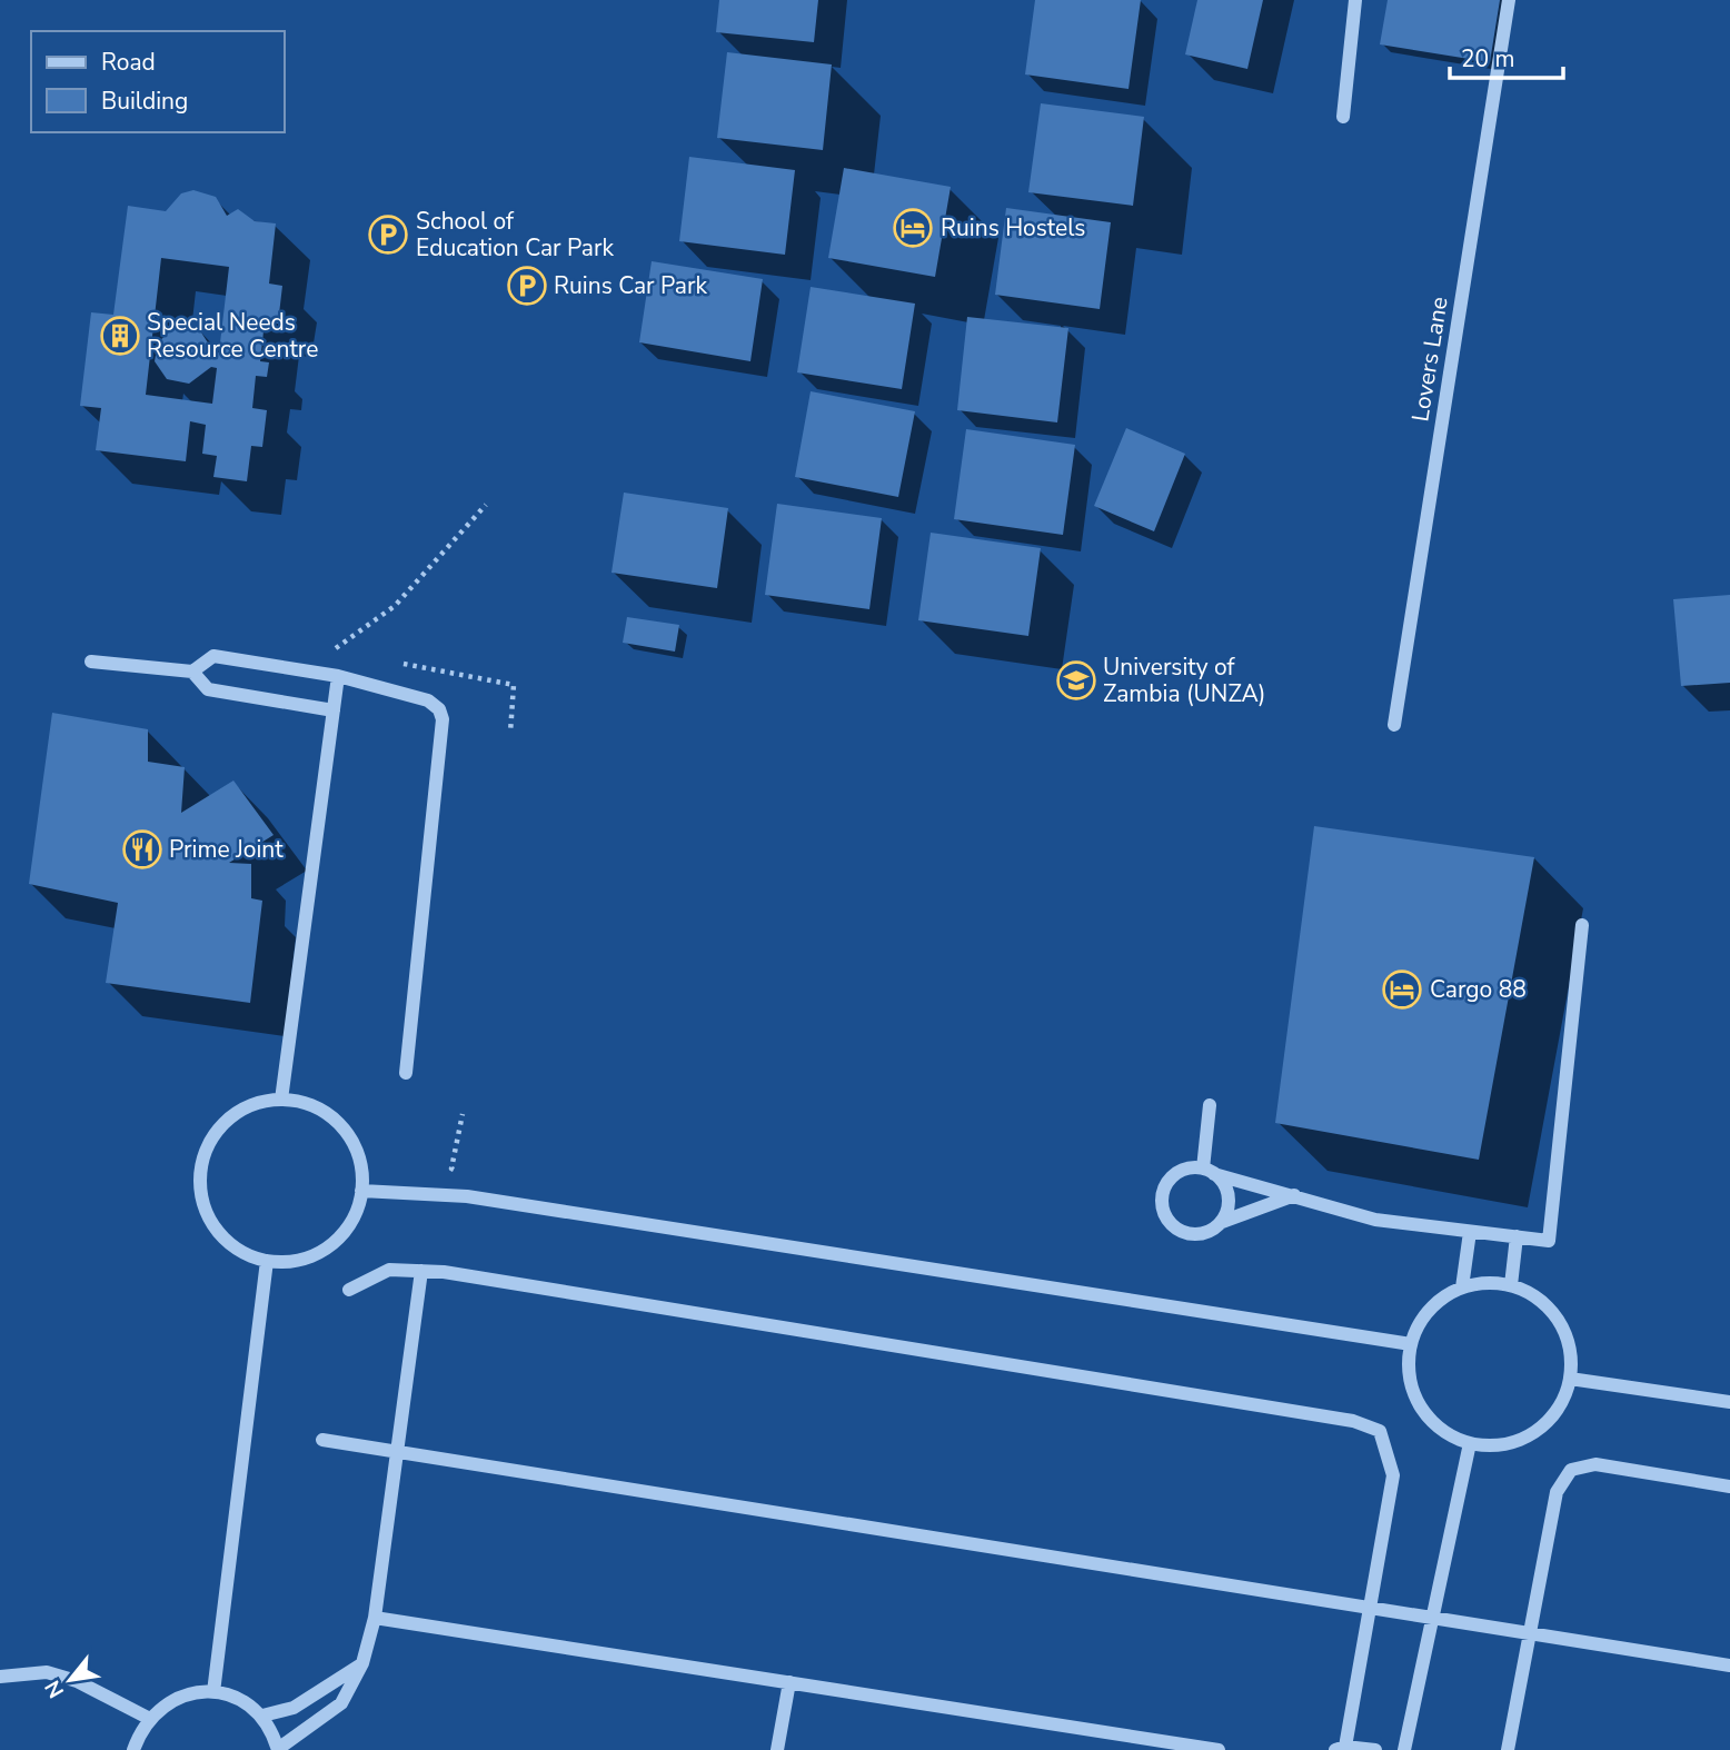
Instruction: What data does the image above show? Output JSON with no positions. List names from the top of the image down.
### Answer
{
  "streets": {
    "lane": ["Lovers Lane"]
  },
  "places": {
    "hotel": ["Ruins Hostels", "Cargo 88"],
    "parking": ["School of Education Car Park", "Ruins Car Park"],
    "building": ["Special Needs Resource Centre"],
    "school or university": ["University of Zambia (UNZA)"],
    "restaurant": ["Prime Joint"]
  },
  "legend": ["Road", "Building"],
  "scale_bar": "20 m",
  "north": "bottom left"
}
